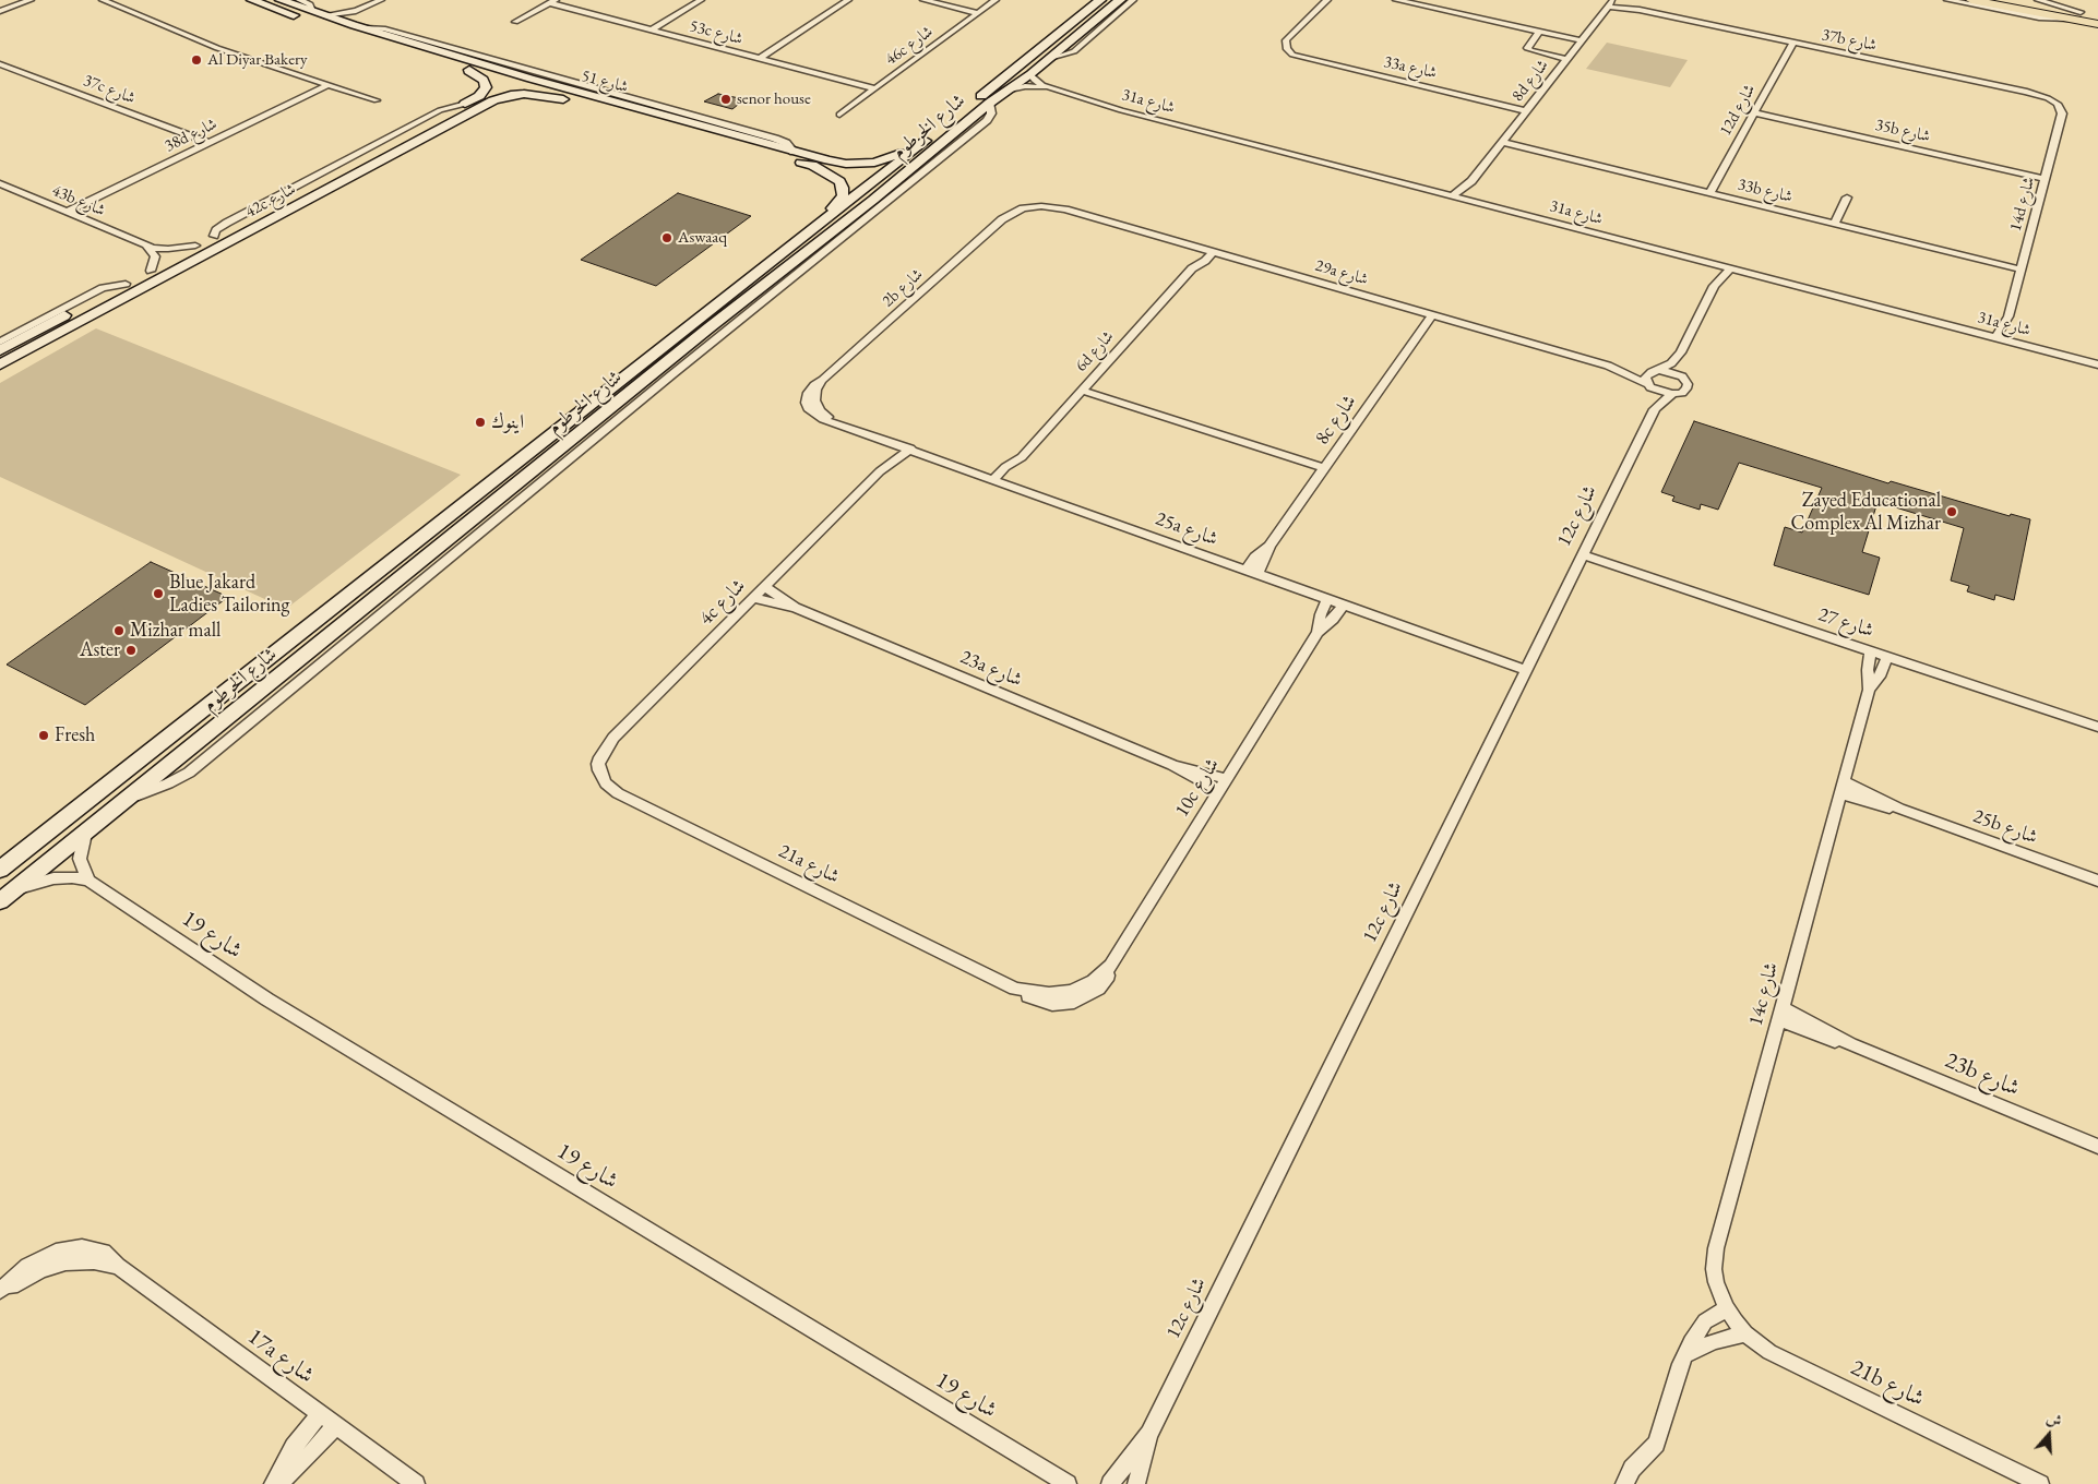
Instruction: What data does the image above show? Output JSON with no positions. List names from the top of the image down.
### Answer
{
  "streets": {
    "main road": ["شارع 51", "شارع الخرطوم", "42c شارع"],
    "street": [
      "53c شارع",
      "37b شارع",
      "46c شارع",
      "33a شارع",
      "8d شارع",
      "37c شارع",
      "31a شارع",
      "12d شارع",
      "35b شارع",
      "38d شارع",
      "33b شارع",
      "43b شارع",
      "14d شارع",
      "29a شارع",
      "2b شارع",
      "6d شارع",
      "8c شارع",
      "12c شارع",
      "25a شارع",
      "4c شارع",
      "شارع 27",
      "23a شارع",
      "10c شارع",
      "25b شارع",
      "21a شارع",
      "شارع 19",
      "14c شارع",
      "23b شارع",
      "17a شارع",
      "21b شارع"
    ]
  },
  "crossings": [
    ["53c شارع", "46c شارع"],
    ["37b شارع", "8d شارع"],
    ["37b شارع", "12d شارع"],
    ["37b شارع", "14d شارع"],
    ["33a شارع", "8d شارع"],
    ["8d شارع", "31a شارع"],
    ["8d شارع", "33b شارع"],
    ["شارع 51", "شارع الخرطوم"],
    ["شارع 51", "42c شارع"],
    ["37c شارع", "38d شارع"],
    ["31a شارع", "شارع الخرطوم"],
    ["31a شارع", "14d شارع"],
    ["12d شارع", "35b شارع"],
    ["12d شارع", "33b شارع"],
    ["شارع الخرطوم", "شارع 19"],
    ["35b شارع", "14d شارع"],
    ["38d شارع", "43b شارع"],
    ["33b شارع", "14d شارع"],
    ["43b شارع", "42c شارع"],
    ["29a شارع", "2b شارع"],
    ["29a شارع", "6d شارع"],
    ["29a شارع", "8c شارع"],
    ["29a شارع", "12c شارع"],
    ["2b شارع", "25a شارع"],
    ["6d شارع", "25a شارع"],
    ["8c شارع", "25a شارع"],
    ["12c شارع", "25a شارع"],
    ["12c شارع", "شارع 27"],
    ["25a شارع", "4c شارع"],
    ["25a شارع", "10c شارع"],
    ["4c شارع", "23a شارع"],
    ["4c شارع", "21a شارع"],
    ["شارع 27", "14c شارع"],
    ["23a شارع", "10c شارع"],
    ["10c شارع", "21a شارع"],
    ["25b شارع", "14c شارع"],
    ["14c شارع", "23b شارع"],
    ["14c شارع", "21b شارع"]
  ],
  "places": [
    "Al Diyar Bakery",
    "senor house",
    "Aswaaq",
    "اينوك",
    "Zayed Educational Complex Al Mizhar",
    "Blue Jakard Ladies Tailoring",
    "Mizhar mall",
    "Aster",
    "Fresh"
  ],
  "north": "top"
}
